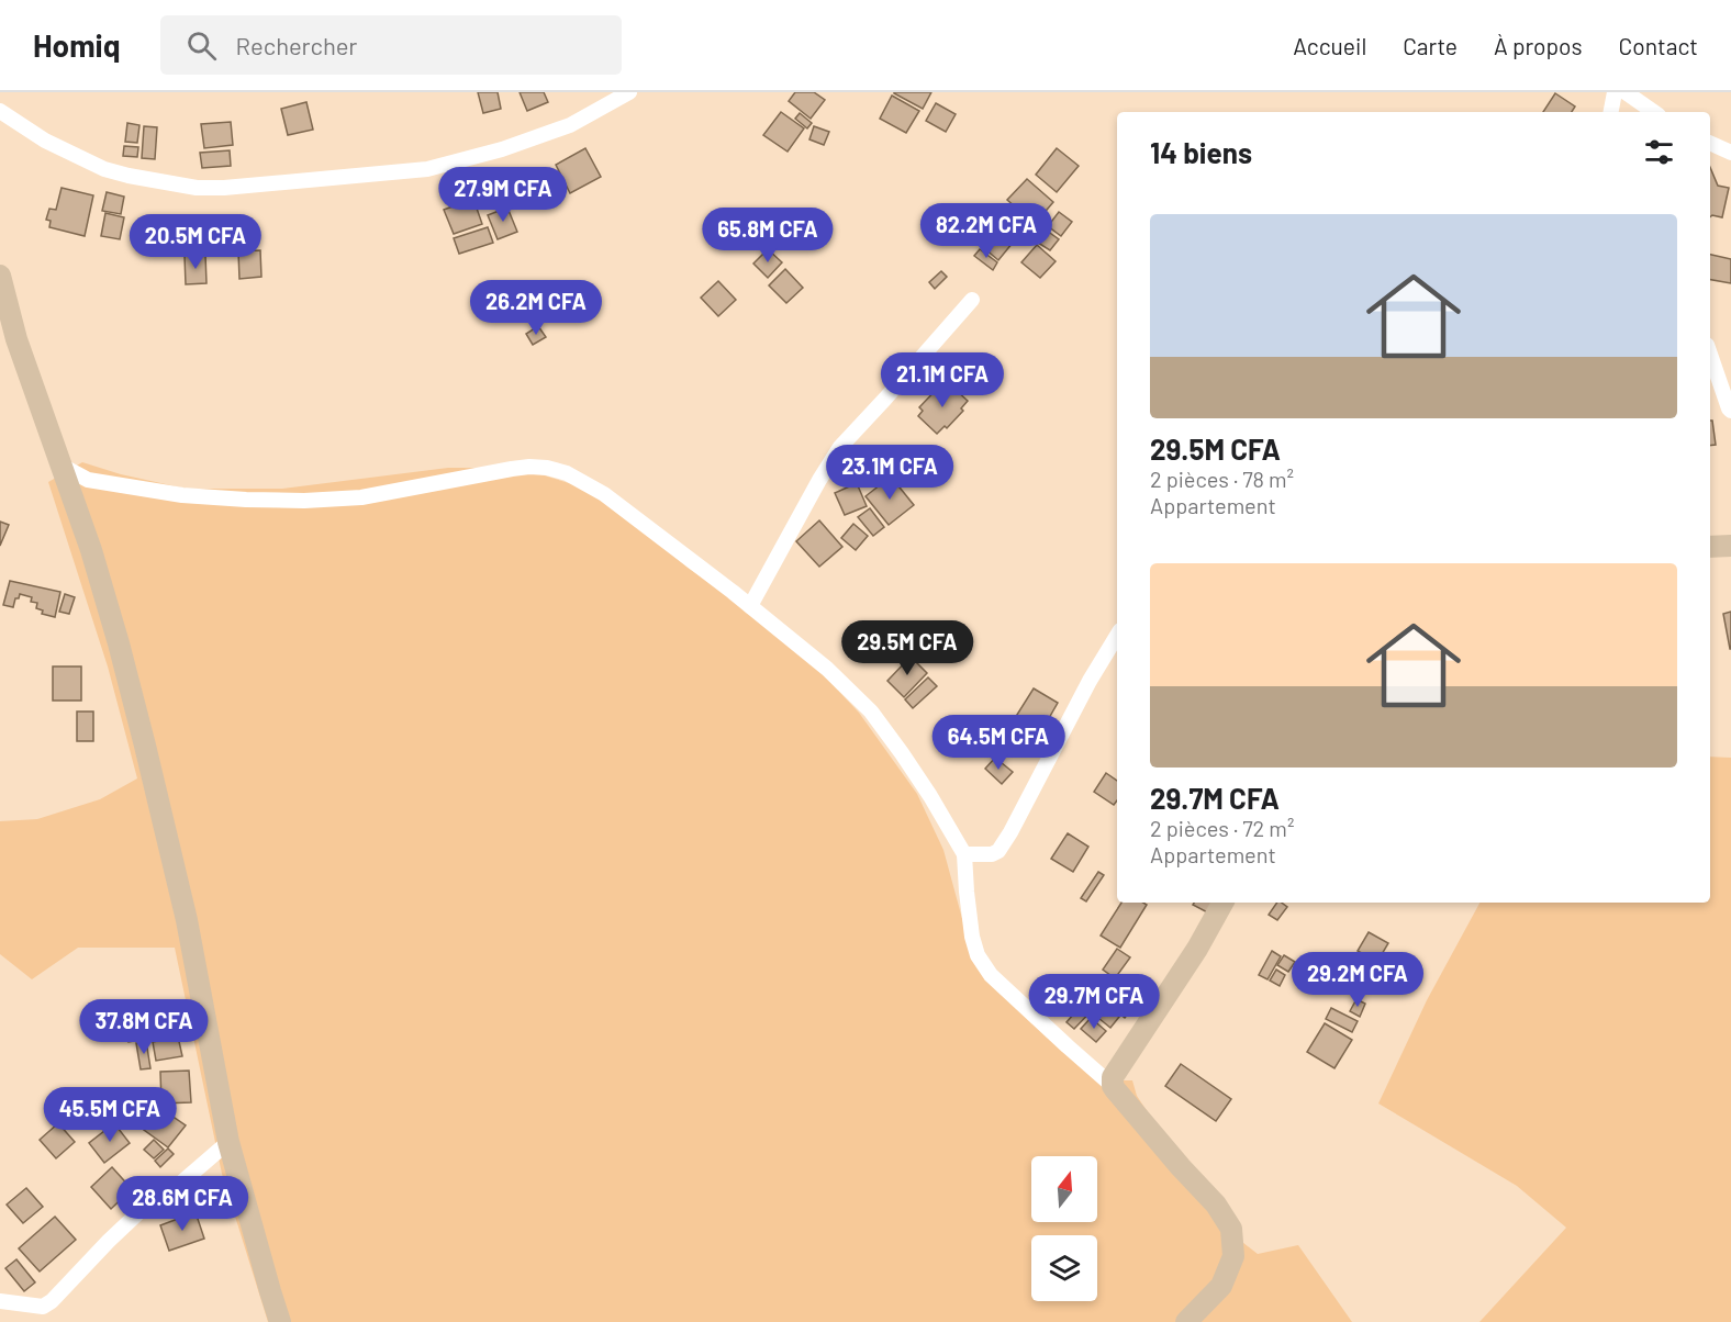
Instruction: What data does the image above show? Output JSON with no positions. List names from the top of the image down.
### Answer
{
  "north": "top",
  "page": {
    "header": "Homiq",
    "search": "Rechercher",
    "nav": [
      "Accueil",
      "Carte",
      "À propos",
      "Contact"
    ],
    "heading": "14 biens",
    "price": [
      "27.9M CFA",
      "82.2M CFA",
      "65.8M CFA",
      "20.5M CFA",
      "26.2M CFA",
      "21.1M CFA",
      "23.1M CFA",
      "29.5M CFA",
      "64.5M CFA",
      "29.2M CFA",
      "29.7M CFA",
      "37.8M CFA",
      "45.5M CFA",
      "28.6M CFA"
    ],
    "list": [
      {
        "name": "29.5M CFA",
        "note": "2 pièces · 78 m² · Appartement"
      },
      {
        "name": "29.7M CFA",
        "note": "2 pièces · 72 m² · Appartement"
      }
    ]
  }
}
